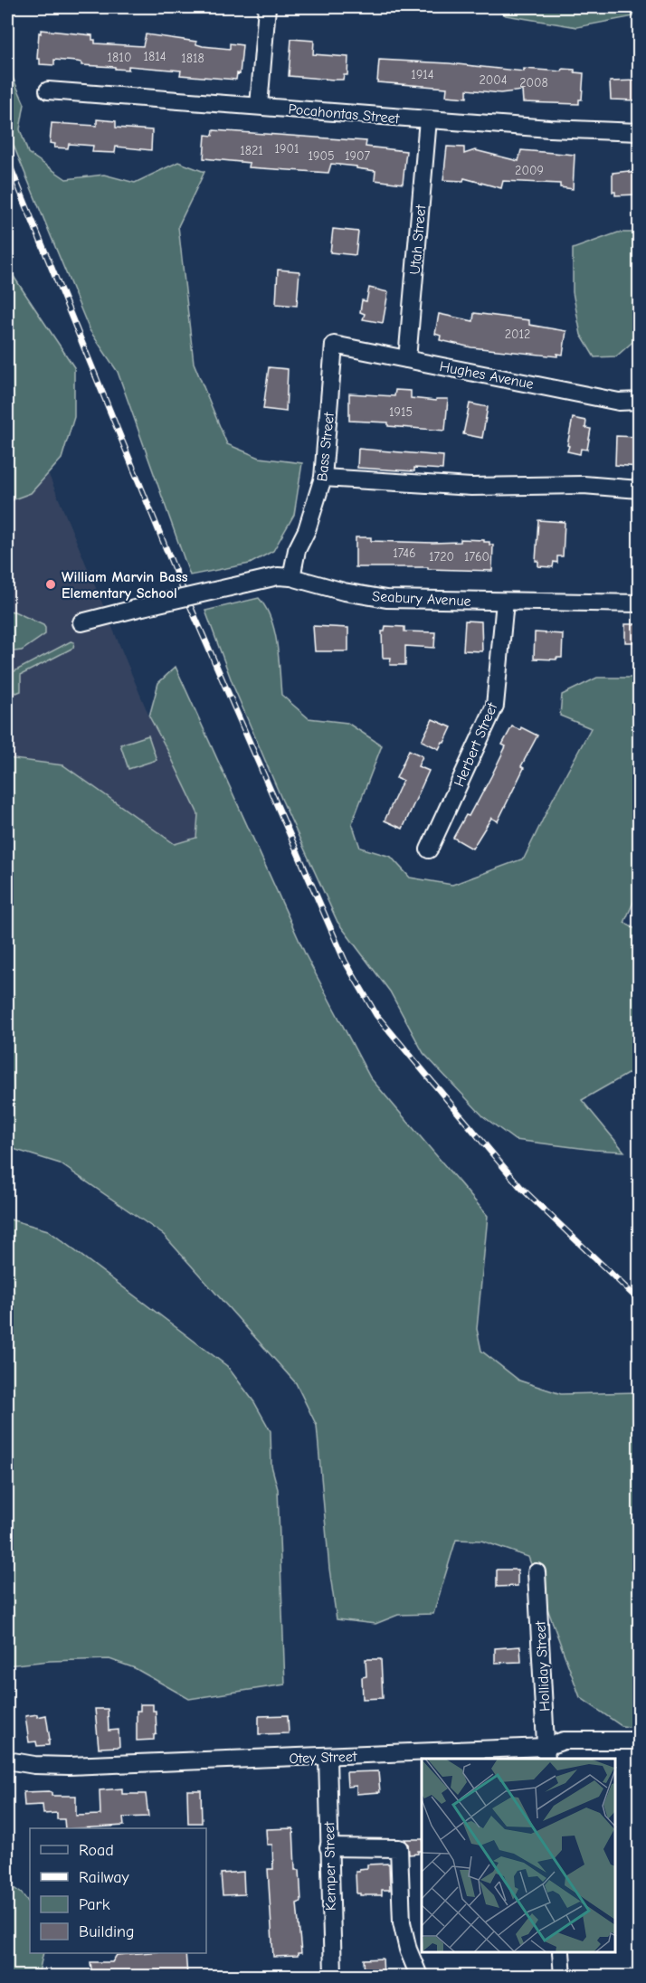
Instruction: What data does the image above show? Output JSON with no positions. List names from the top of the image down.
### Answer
{
  "streets": {
    "street": [
      "Pocahontas Street",
      "Utah Street",
      "Hughes Avenue",
      "Bass Street",
      "Seabury Avenue",
      "Herbert Street",
      "Holliday Street",
      "Otey Street",
      "Kemper Street"
    ]
  },
  "crossings": [
    ["Pocahontas Street", "Utah Street"],
    ["Utah Street", "Hughes Avenue"],
    ["Hughes Avenue", "Bass Street"],
    ["Bass Street", "Seabury Avenue"],
    ["Seabury Avenue", "Herbert Street"],
    ["Holliday Street", "Otey Street"],
    ["Otey Street", "Kemper Street"]
  ],
  "places": ["William Marvin Bass Elementary School"],
  "house_numbers": [
    "1814",
    "1810",
    "1818",
    "1914",
    "2004",
    "2008",
    "1901",
    "1821",
    "1905",
    "1907",
    "2009",
    "2012",
    "1915",
    "1746",
    "1720",
    "1760"
  ],
  "legend": [
    "Road",
    "Railway",
    "Park",
    "Building"
  ]
}
